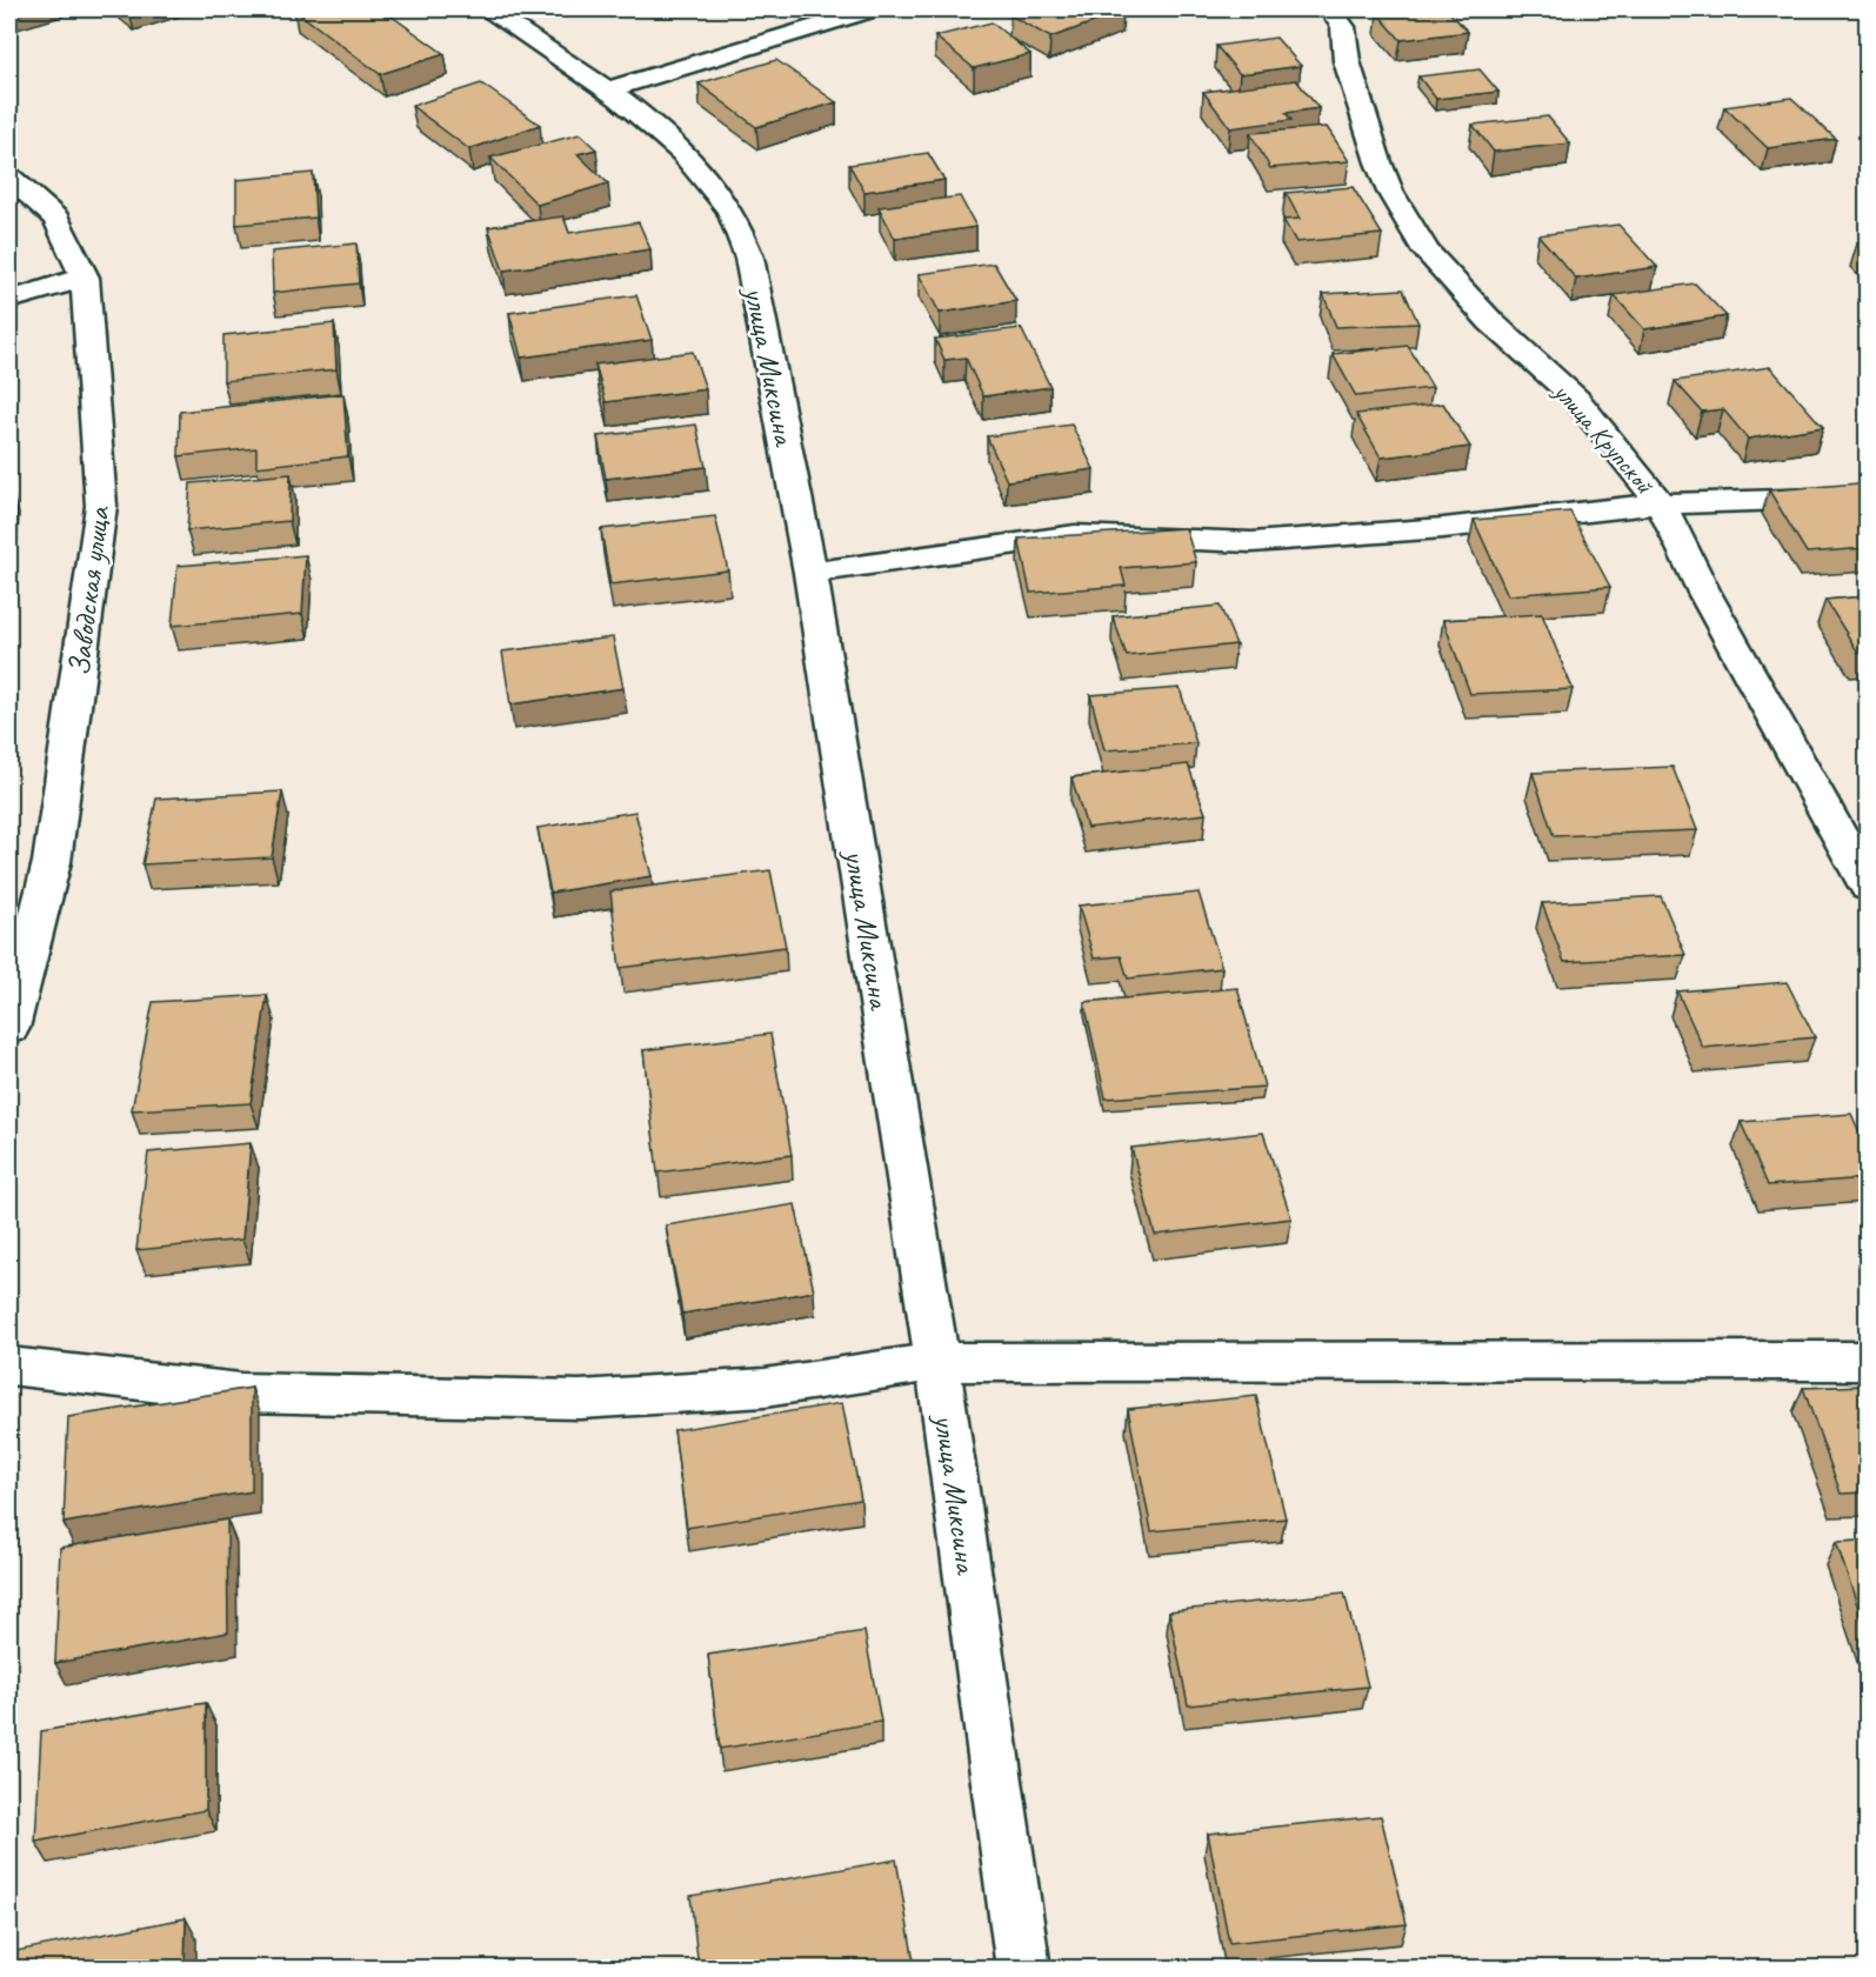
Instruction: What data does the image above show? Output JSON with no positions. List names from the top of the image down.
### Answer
{
  "streets": {
    "street": ["улица Миксина", "улица Крупской", "Заводская улица"]
  }
}
